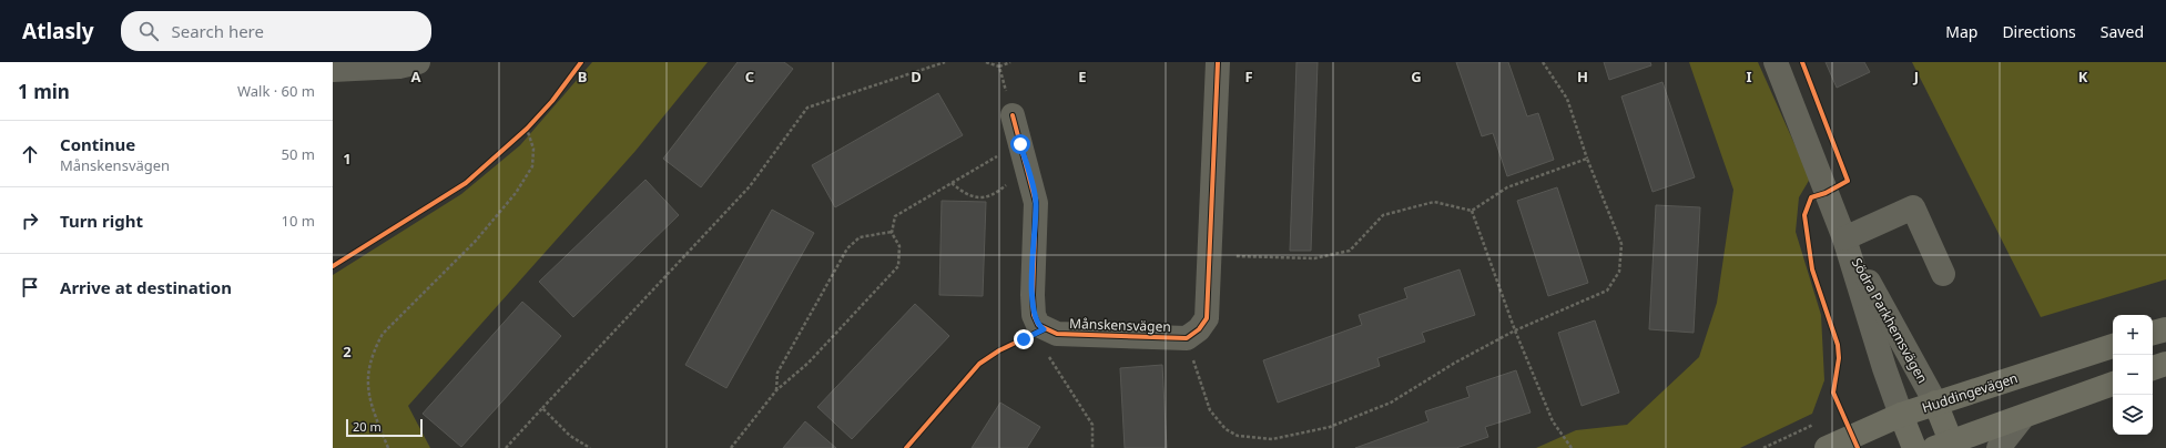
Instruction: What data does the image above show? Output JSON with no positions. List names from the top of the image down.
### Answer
{
  "streets": {
    "main road": ["Huddingevägen"],
    "street": ["Södra Parkhemsvägen", "Månskensvägen"]
  },
  "crossings": [
    ["Södra Parkhemsvägen", "Huddingevägen"]
  ],
  "scale_bar": "20 m",
  "page": {
    "header": "Atlasly",
    "search": "Search here",
    "nav": ["Map", "Directions", "Saved"],
    "heading": ["1 min", "Walk · 60 m"],
    "list": [
      ["Continue", "Månskensvägen", "50 m"],
      ["Turn right", "10 m"],
      "Arrive at destination"
    ],
    "map_buttons": ["+", "−"],
    "scale": "20 m"
  },
  "grid": {
    "columns": [
      "A",
      "B",
      "C",
      "D",
      "E",
      "F",
      "G",
      "H",
      "I",
      "J",
      "K"
    ],
    "rows": ["1", "2"]
  }
}
